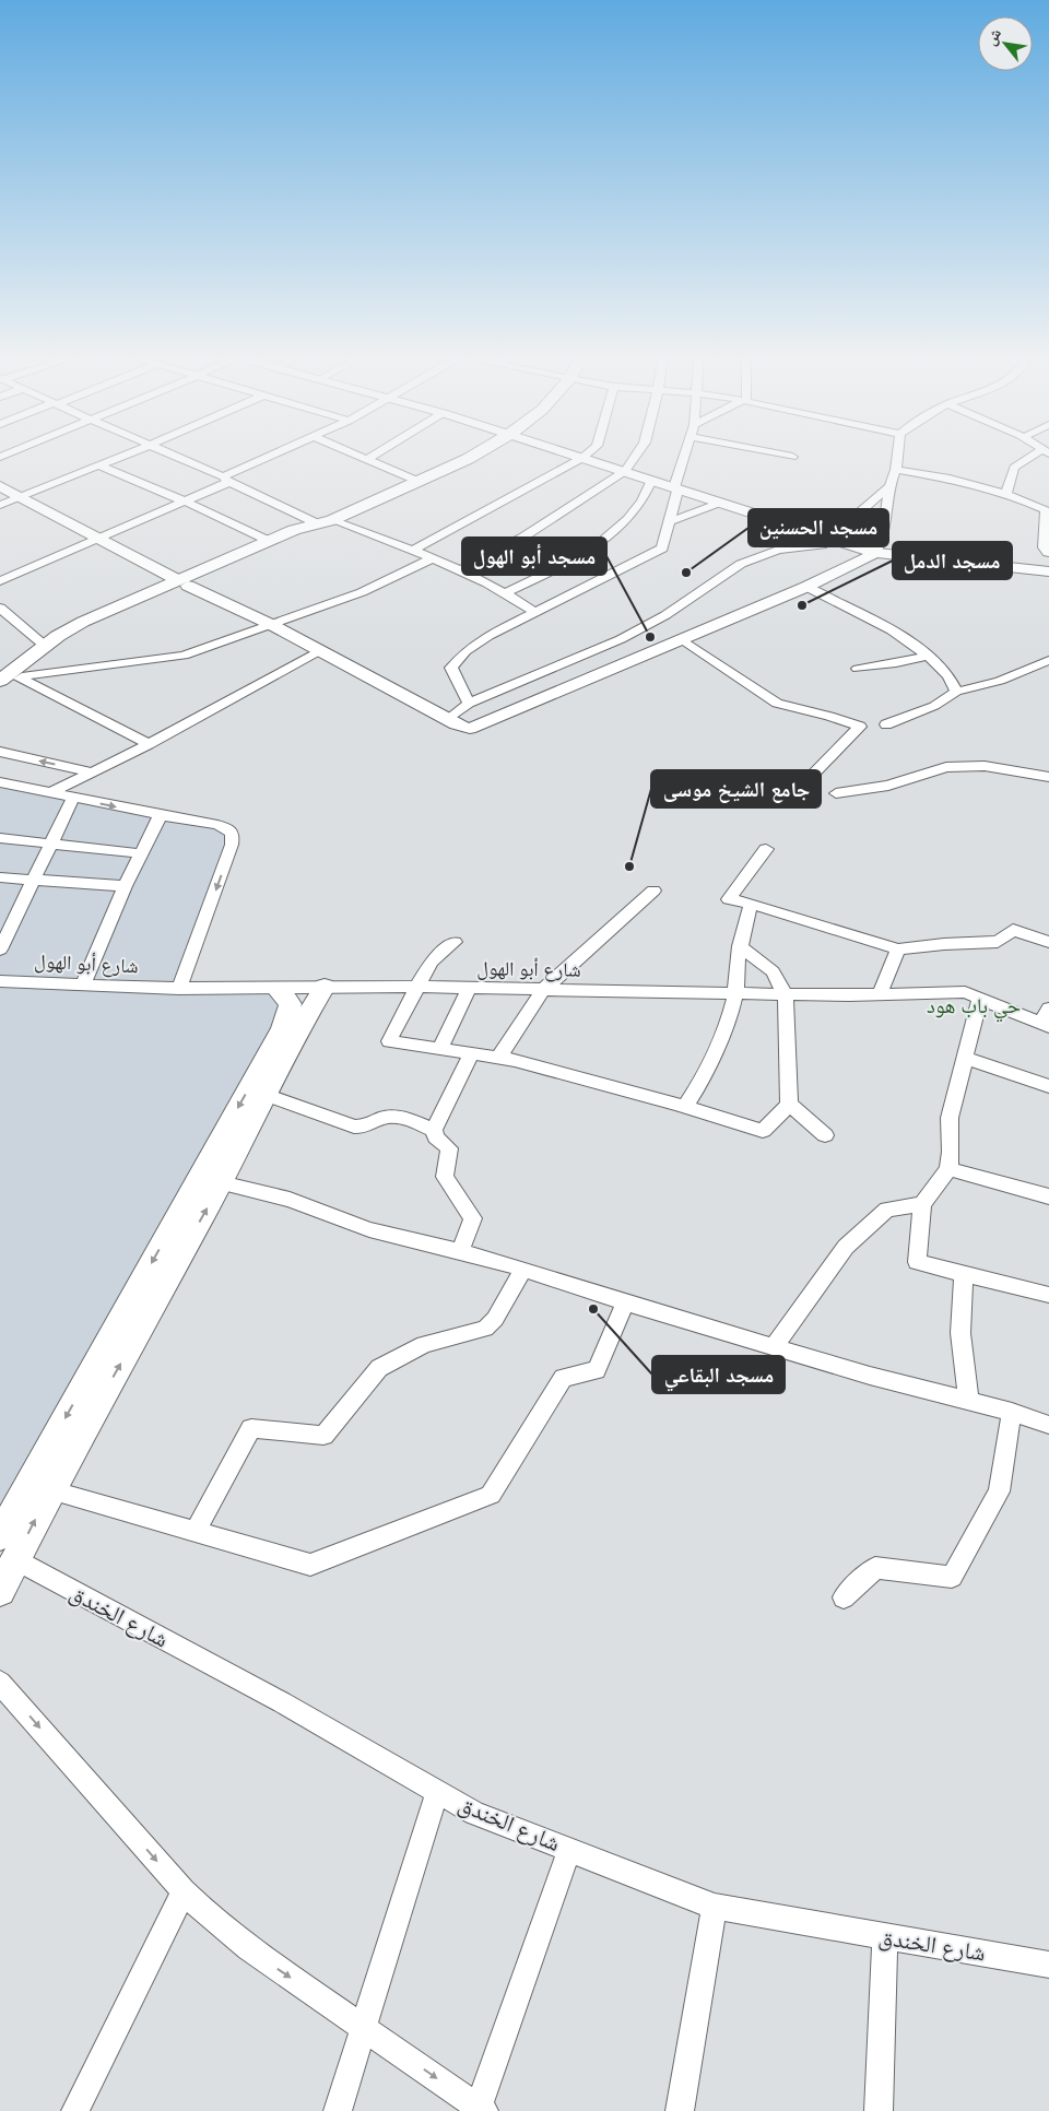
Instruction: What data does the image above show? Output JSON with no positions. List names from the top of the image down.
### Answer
{
  "streets": {
    "street": ["شارع أبو الهول", "شارع الخندق"]
  },
  "districts": ["حي باب هود"],
  "places": [
    "مسجد الحسنين",
    "مسجد الدمل",
    "مسجد أبو الهول",
    "جامع الشيخ موسى",
    "مسجد البقاعي"
  ],
  "north": "top left"
}
